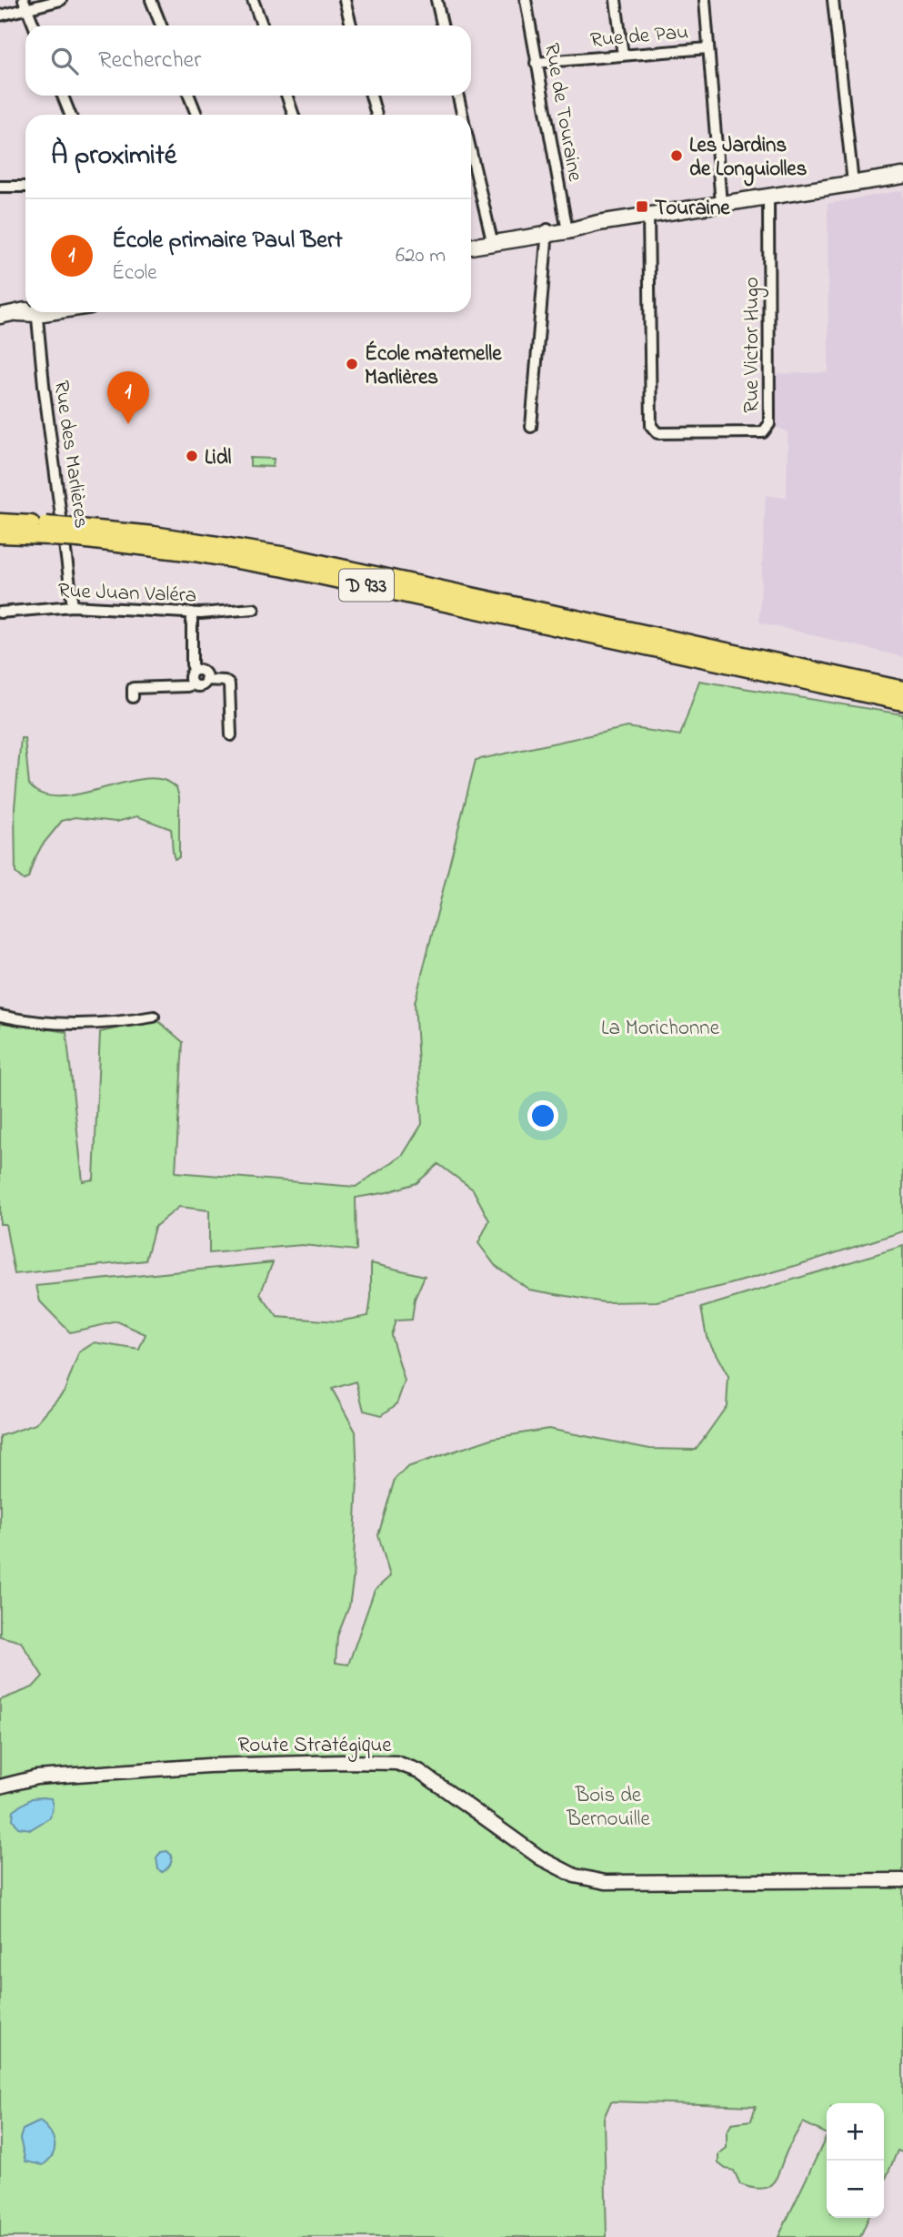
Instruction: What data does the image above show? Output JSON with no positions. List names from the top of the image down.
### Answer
{
  "streets": {
    "highway": ["D 933"],
    "street": [
      "Rue de Pau",
      "Rue de Touraine",
      "Rue Victor Hugo",
      "Rue des Marlières",
      "Rue Juan Valéra",
      "Route Stratégique"
    ]
  },
  "crossings": [
    ["Rue de Pau", "Rue de Touraine"],
    ["Rue des Marlières", "Rue Juan Valéra"]
  ],
  "parks": ["La Morichonne", "Bois de Bernouille"],
  "places": {
    "other": ["Les Jardins de Longuiolles", "École maternelle Marlières", "Lidl"],
    "transit": ["Touraine"]
  },
  "page": {
    "search": "Rechercher",
    "heading": "À proximité",
    "list": [
      {
        "mark": "1",
        "name": "École primaire Paul Bert",
        "note": "École",
        "value": "620 m"
      }
    ],
    "pins": "1",
    "map_buttons": ["+", "−"]
  }
}
